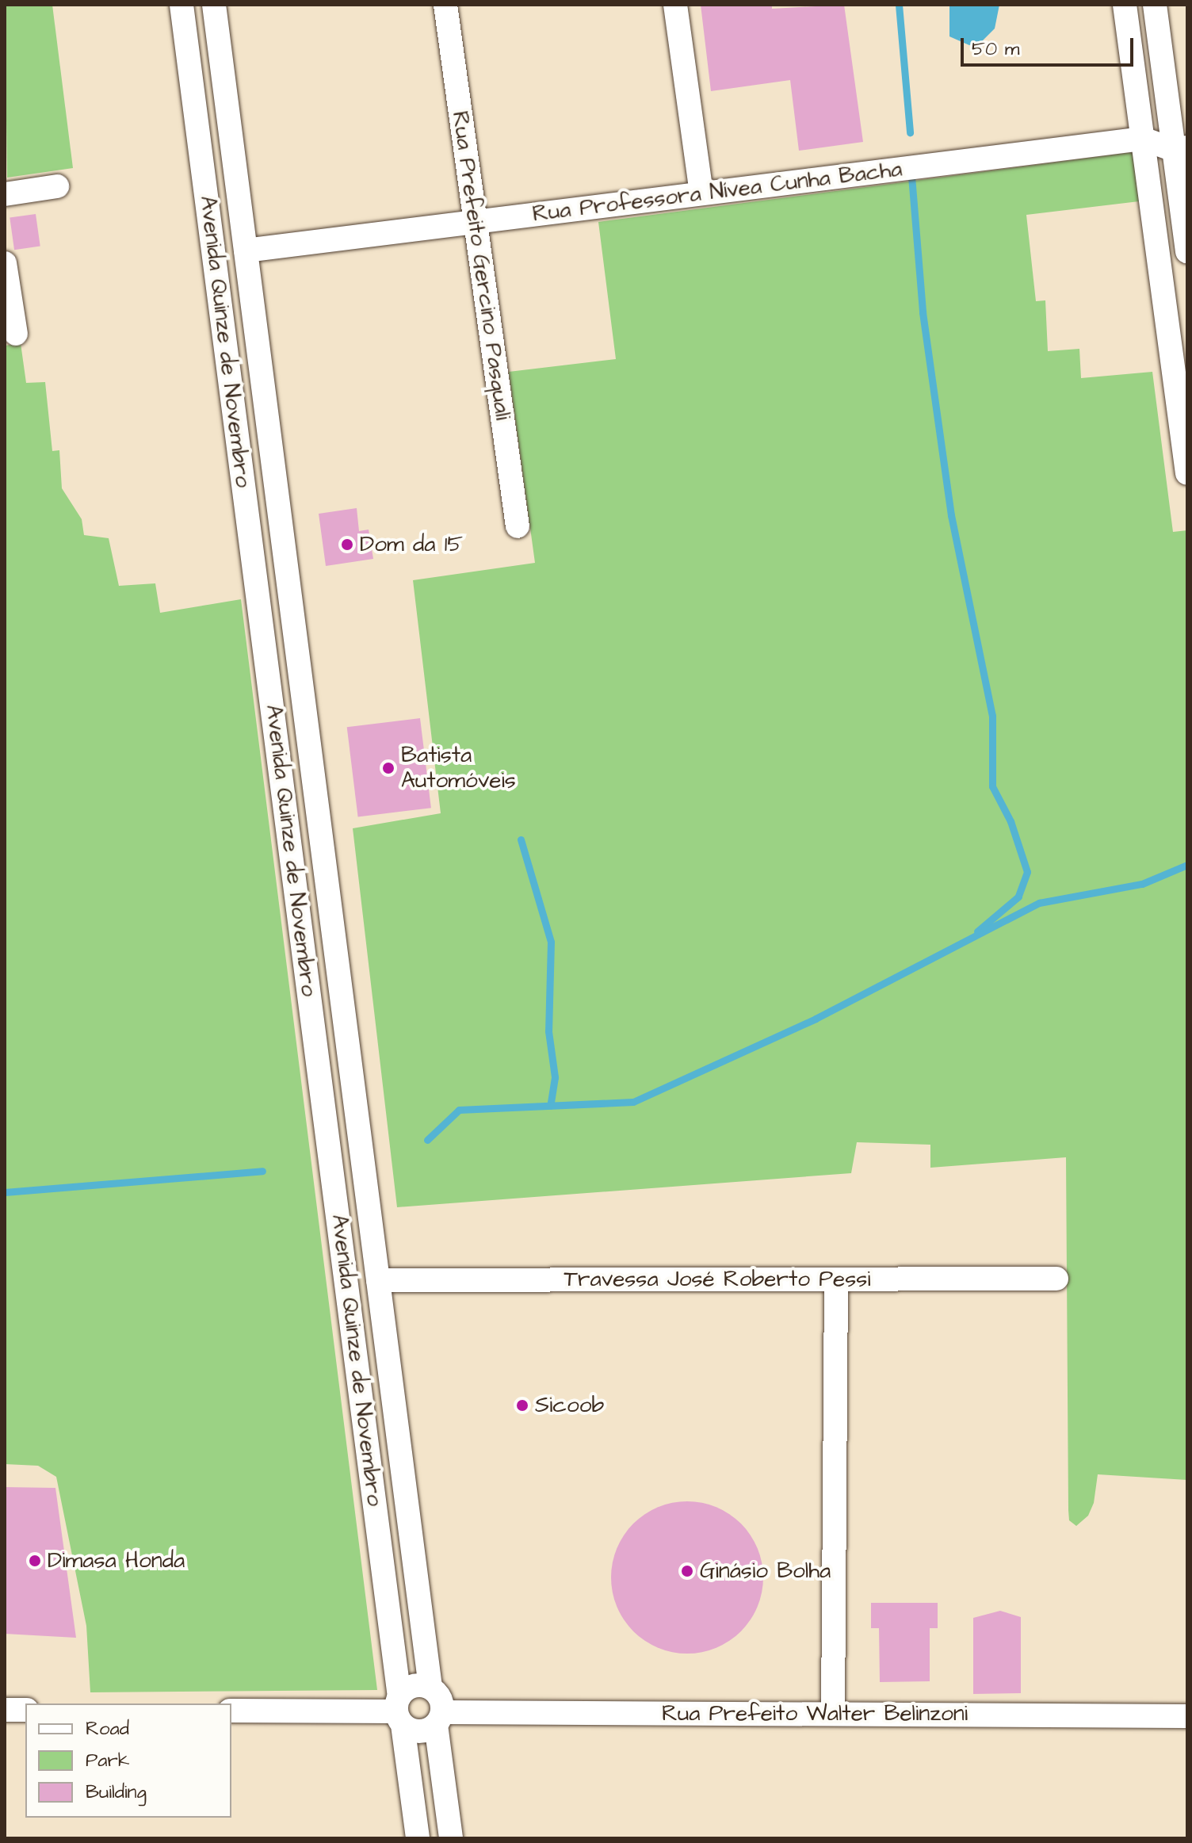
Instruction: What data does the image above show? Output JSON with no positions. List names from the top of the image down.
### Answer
{
  "streets": {
    "street": [
      "Rua Professora Nívea Cunha Bacha",
      "Rua Prefeito Gercino Pasquali",
      "Avenida Quinze de Novembro",
      "Travessa José Roberto Pessi",
      "Rua Prefeito Walter Belinzoni"
    ]
  },
  "crossings": [
    ["Rua Professora Nívea Cunha Bacha", "Rua Prefeito Gercino Pasquali"],
    ["Rua Professora Nívea Cunha Bacha", "Avenida Quinze de Novembro"],
    ["Avenida Quinze de Novembro", "Travessa José Roberto Pessi"],
    ["Avenida Quinze de Novembro", "Rua Prefeito Walter Belinzoni"]
  ],
  "places": [
    "Dom da 15",
    "Batista Automóveis",
    "Sicoob",
    "Dimasa Honda",
    "Ginásio Bolha"
  ],
  "legend": ["Road", "Park", "Building"],
  "scale_bar": "50 m"
}
